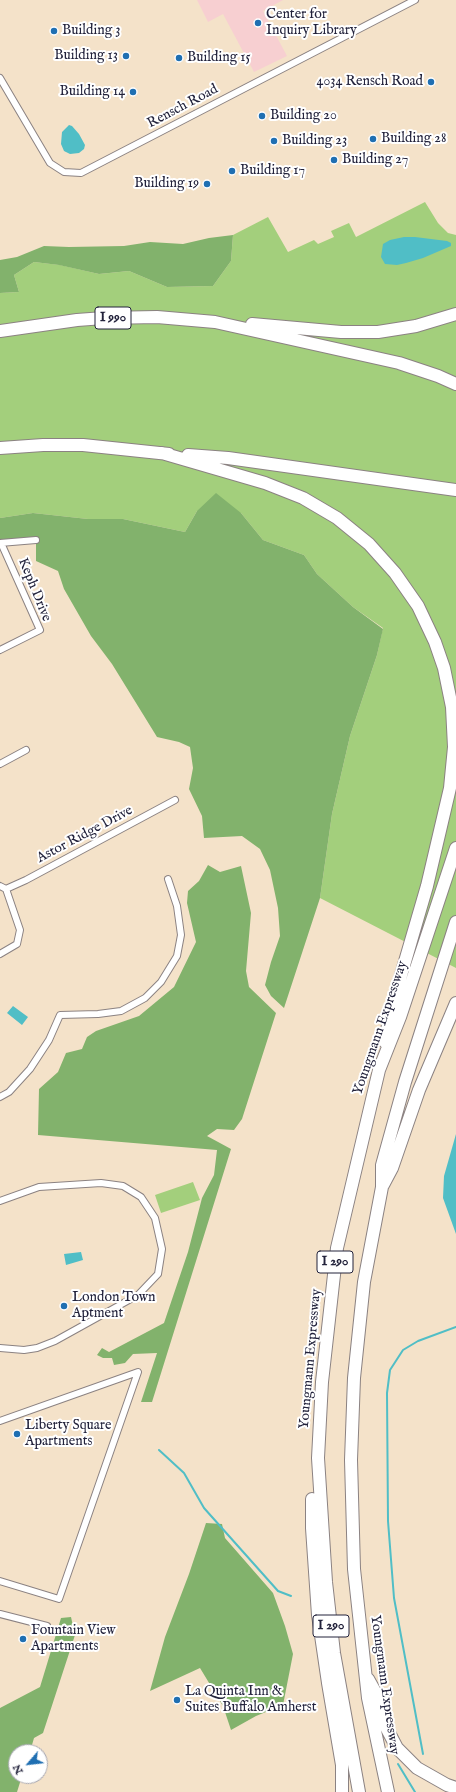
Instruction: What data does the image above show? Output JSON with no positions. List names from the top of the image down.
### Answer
{
  "streets": {
    "highway": ["I 990", "Youngmann Expressway", "I 290"],
    "street": ["Rensch Road", "Keph Drive", "Astor Ridge Drive"]
  },
  "places": [
    "Center for Inquiry Library",
    "Building 3",
    "Building 13",
    "Building 15",
    "4034 Rensch Road",
    "Building 14",
    "Building 20",
    "Building 28",
    "Building 23",
    "Building 27",
    "Building 17",
    "Building 19",
    "London Town Aptment",
    "Liberty Square Apartments",
    "Fountain View Apartments",
    "La Quinta Inn & Suites Buffalo Amherst"
  ],
  "north": "bottom left"
}
